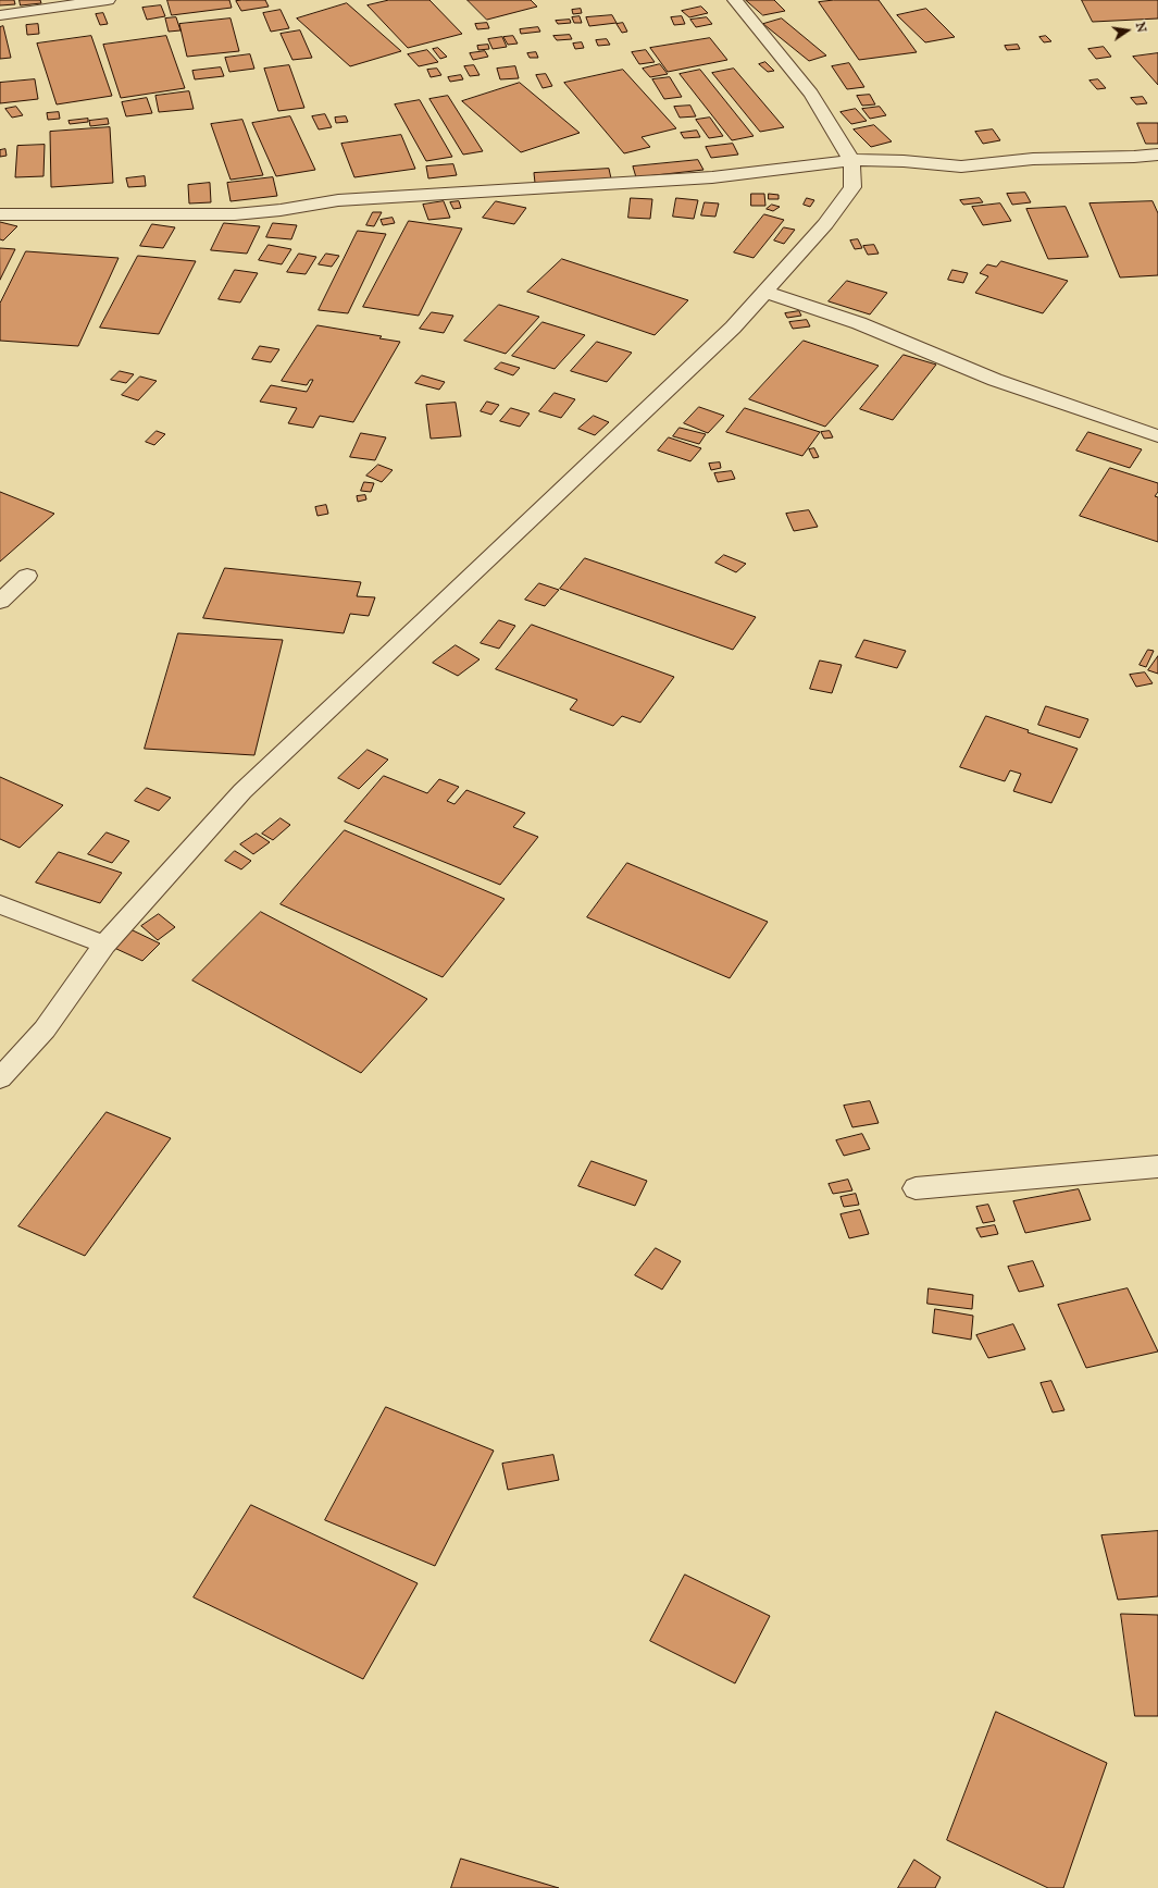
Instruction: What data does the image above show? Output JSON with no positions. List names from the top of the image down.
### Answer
{
  "north": "right"
}
